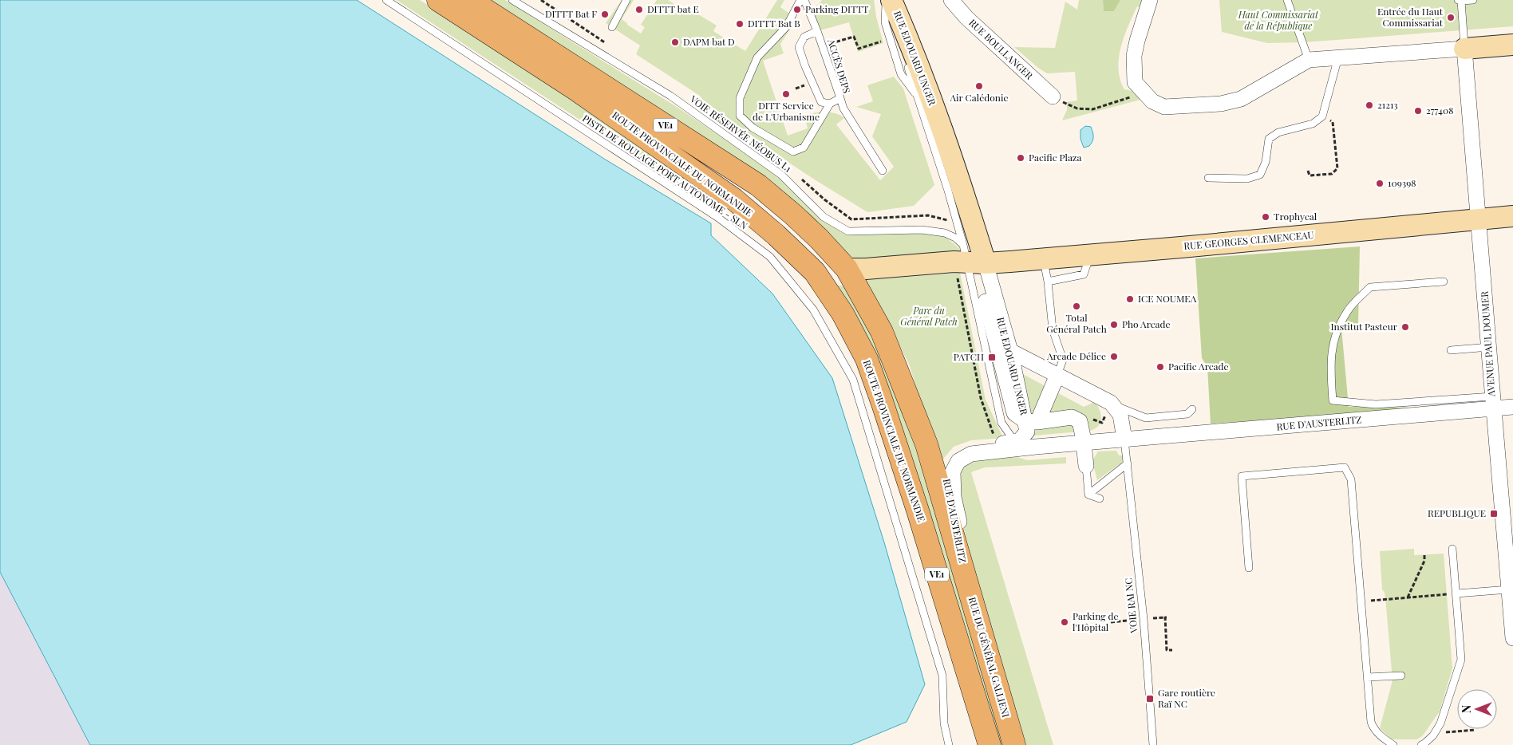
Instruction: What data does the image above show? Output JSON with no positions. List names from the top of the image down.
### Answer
{
  "streets": {
    "main road": ["VE1", "ROUTE PROVINCIALE DU NORMANDIE", "RUE DU GÉNÉRAL GALLIENI"],
    "street": [
      "RUE BOULLANGER",
      "RUE EDOUARD UNGER",
      "RUE GEORGES CLEMENCEAU",
      "AVENUE PAUL DOUMER",
      "RUE D'AUSTERLITZ"
    ],
    "lane": [
      "ACCÈS DEPS",
      "VOIE RÉSERVÉE NÉOBUS L1",
      "PISTE DE ROULAGE PORT AUTONOME - SLN",
      "VOIE RAI NC"
    ]
  },
  "crossings": [
    ["RUE EDOUARD UNGER", "VOIE RÉSERVÉE NÉOBUS L1"],
    ["RUE EDOUARD UNGER", "RUE GEORGES CLEMENCEAU"],
    ["VOIE RÉSERVÉE NÉOBUS L1", "RUE GEORGES CLEMENCEAU"],
    ["ROUTE PROVINCIALE DU NORMANDIE", "RUE GEORGES CLEMENCEAU"],
    ["ROUTE PROVINCIALE DU NORMANDIE", "RUE D'AUSTERLITZ"],
    ["ROUTE PROVINCIALE DU NORMANDIE", "RUE DU GÉNÉRAL GALLIENI"],
    ["RUE GEORGES CLEMENCEAU", "AVENUE PAUL DOUMER"],
    ["AVENUE PAUL DOUMER", "RUE D'AUSTERLITZ"],
    ["RUE D'AUSTERLITZ", "VOIE RAI NC"],
    ["RUE D'AUSTERLITZ", "RUE DU GÉNÉRAL GALLIENI"]
  ],
  "parks": ["Haut Commissariat de la République", "Parc du Général Patch"],
  "places": {
    "other": [
      "DITTT bat E",
      "Parking DITTT",
      "DITTT Bat F",
      "Entrée du Haut Commissariat",
      "DITTT Bat B",
      "DAPM bat D",
      "Air Calédonie",
      "DITT Service de L'Urbanisme",
      "21213",
      "277408",
      "Pacific Plaza",
      "109398",
      "Trophycal",
      "ICE NOUMEA",
      "Total Général Patch",
      "Pho Arcade",
      "Institut Pasteur",
      "Arcade Délice",
      "Pacific Arcade",
      "Parking de l'Hôpital"
    ],
    "transit": ["PATCH", "REPUBLIQUE", "Gare routière Raï NC"]
  },
  "north": "left"
}
